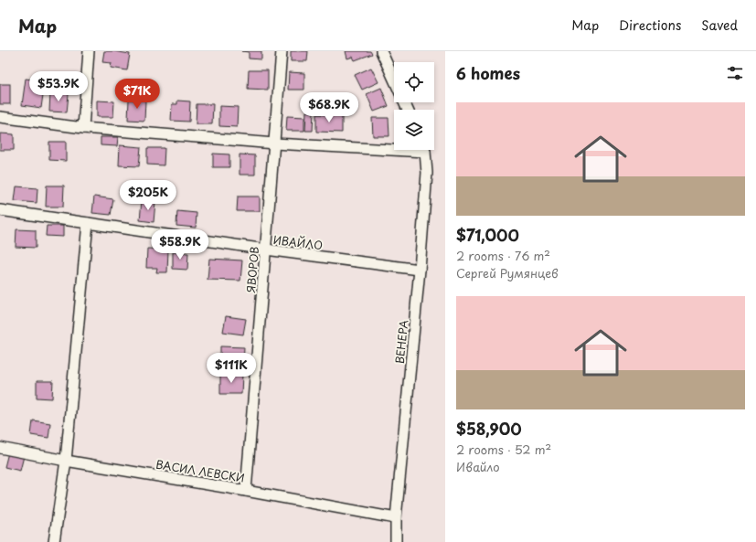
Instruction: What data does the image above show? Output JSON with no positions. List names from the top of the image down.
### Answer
{
  "streets": {
    "street": [
      "ИВАЙЛО",
      "ЯВОРОВ",
      "ВЕНЕРА",
      "ВАСИЛ ЛЕВСКИ"
    ]
  },
  "crossings": [
    ["ИВАЙЛО", "ЯВОРОВ"],
    ["ИВАЙЛО", "ВЕНЕРА"],
    ["ЯВОРОВ", "ВАСИЛ ЛЕВСКИ"],
    ["ВЕНЕРА", "ВАСИЛ ЛЕВСКИ"]
  ],
  "page": {
    "header": "Map",
    "nav": ["Map", "Directions", "Saved"],
    "heading": "6 homes",
    "price": [
      "$53.9K",
      "$71K",
      "$68.9K",
      "$205K",
      "$58.9K",
      "$111K"
    ],
    "list": [
      {
        "name": "$71,000",
        "note": "2 rooms · 76 m² · Сергей Румянцев"
      },
      {
        "name": "$58,900",
        "note": "2 rooms · 52 m² · Ивайло"
      }
    ]
  }
}
